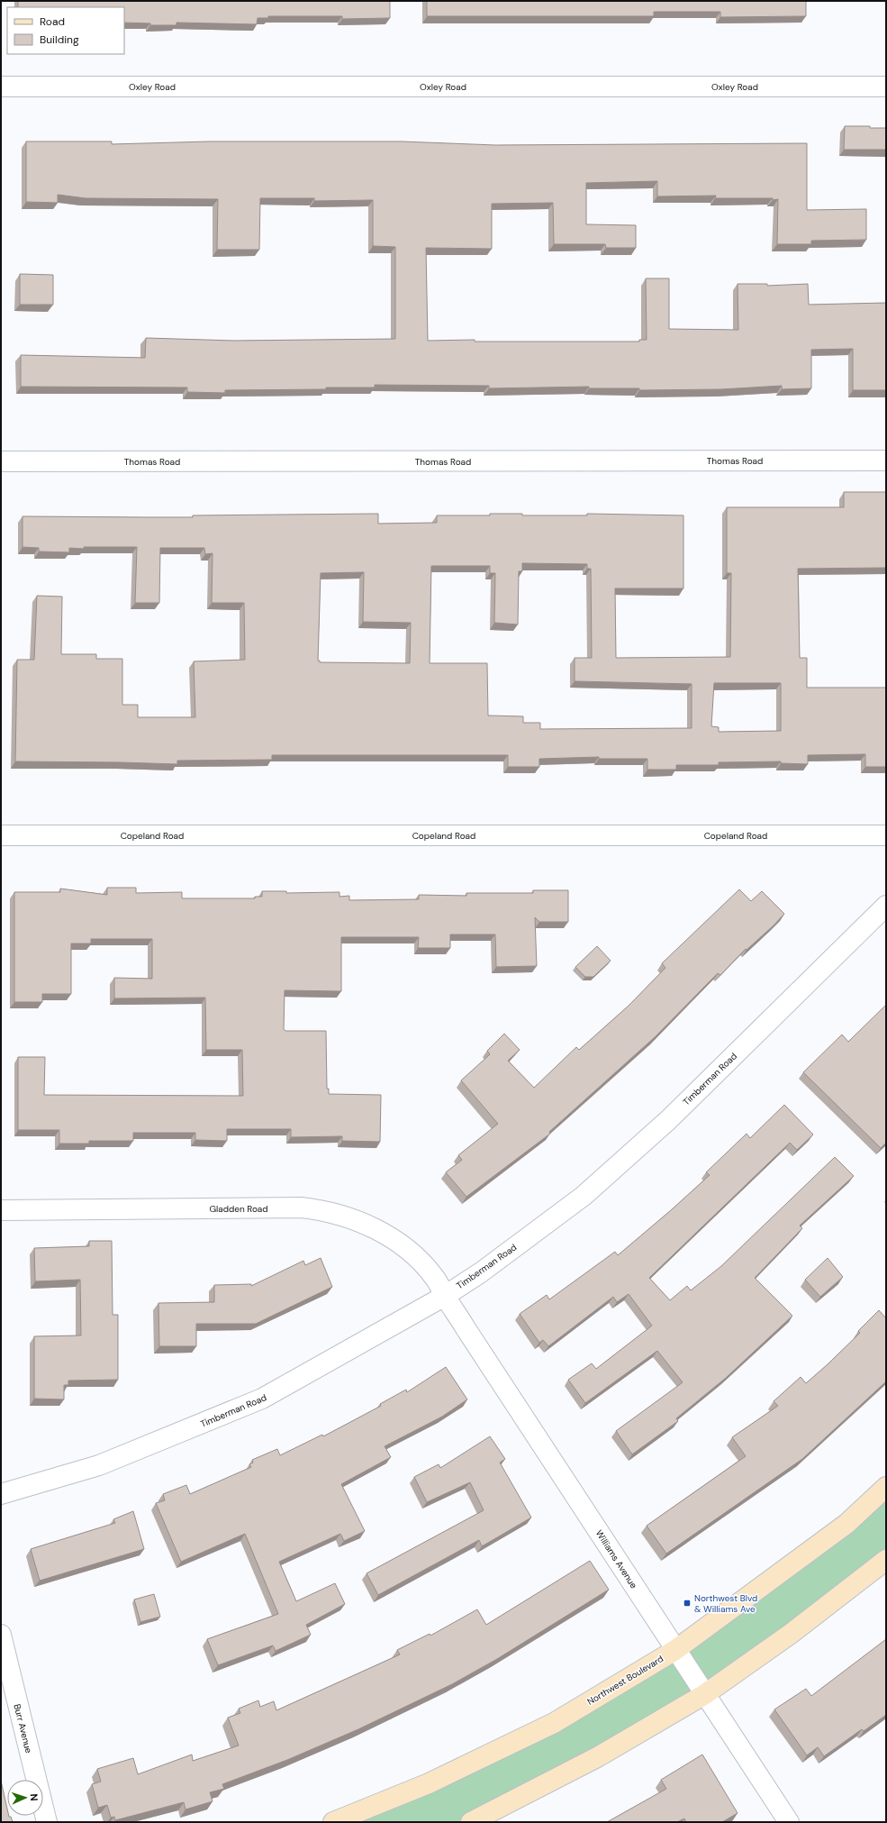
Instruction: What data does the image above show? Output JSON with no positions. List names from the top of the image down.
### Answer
{
  "streets": {
    "main road": ["Northwest Boulevard"],
    "street": [
      "Oxley Road",
      "Thomas Road",
      "Copeland Road",
      "Timberman Road",
      "Gladden Road",
      "Williams Avenue",
      "Burr Avenue"
    ]
  },
  "crossings": [
    ["Timberman Road", "Gladden Road"],
    ["Timberman Road", "Williams Avenue"],
    ["Gladden Road", "Williams Avenue"],
    ["Williams Avenue", "Northwest Boulevard"]
  ],
  "places": {
    "transit": ["Northwest Blvd & Williams Ave"]
  },
  "legend": ["Road", "Building"],
  "north": "right"
}
